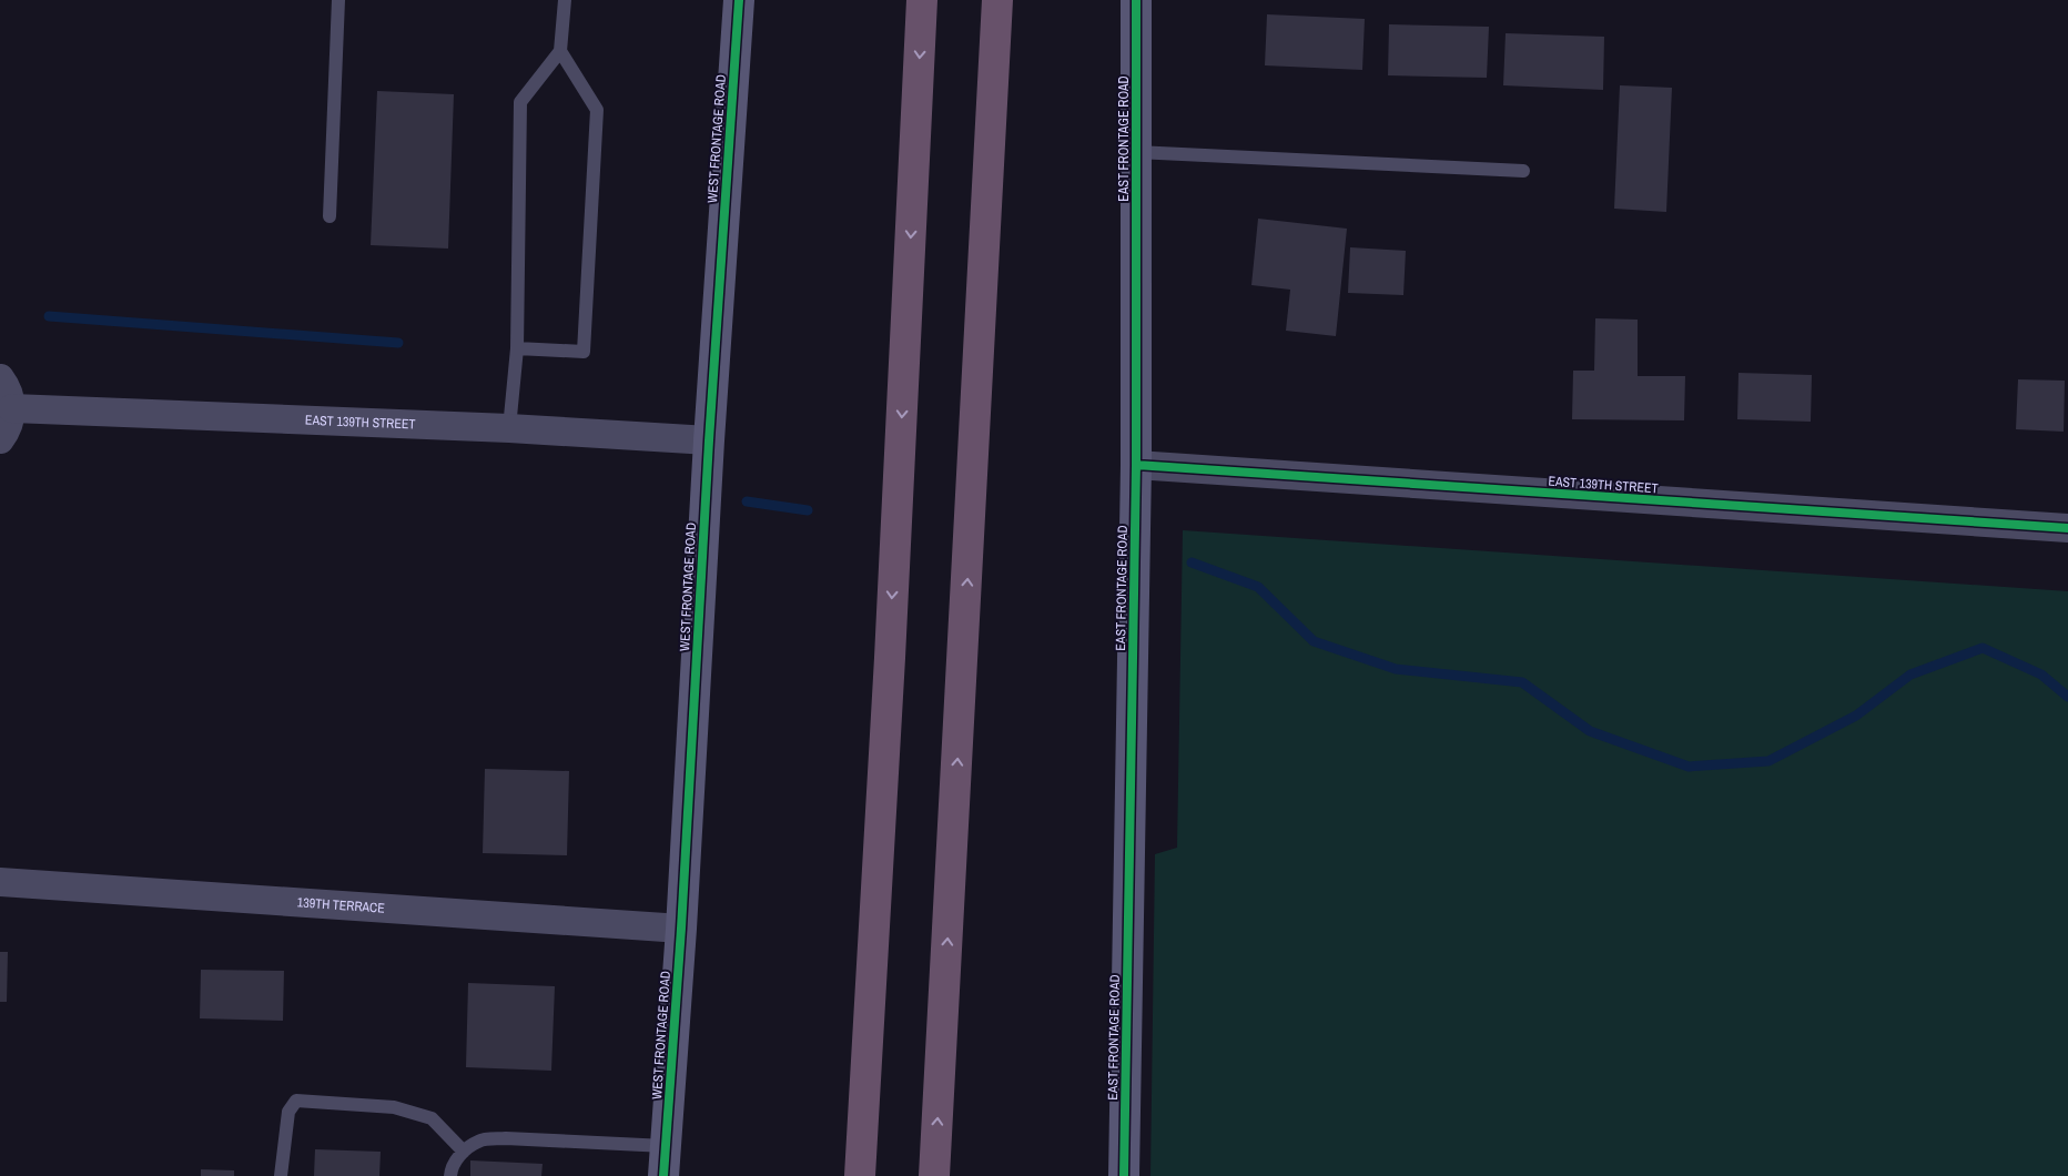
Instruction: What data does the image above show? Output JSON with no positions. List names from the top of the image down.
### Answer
{
  "streets": {
    "street": [
      "WEST FRONTAGE ROAD",
      "EAST FRONTAGE ROAD",
      "EAST 139TH STREET",
      "139TH TERRACE"
    ]
  },
  "crossings": [
    ["WEST FRONTAGE ROAD", "EAST 139TH STREET"],
    ["WEST FRONTAGE ROAD", "139TH TERRACE"],
    ["EAST FRONTAGE ROAD", "EAST 139TH STREET"]
  ]
}
